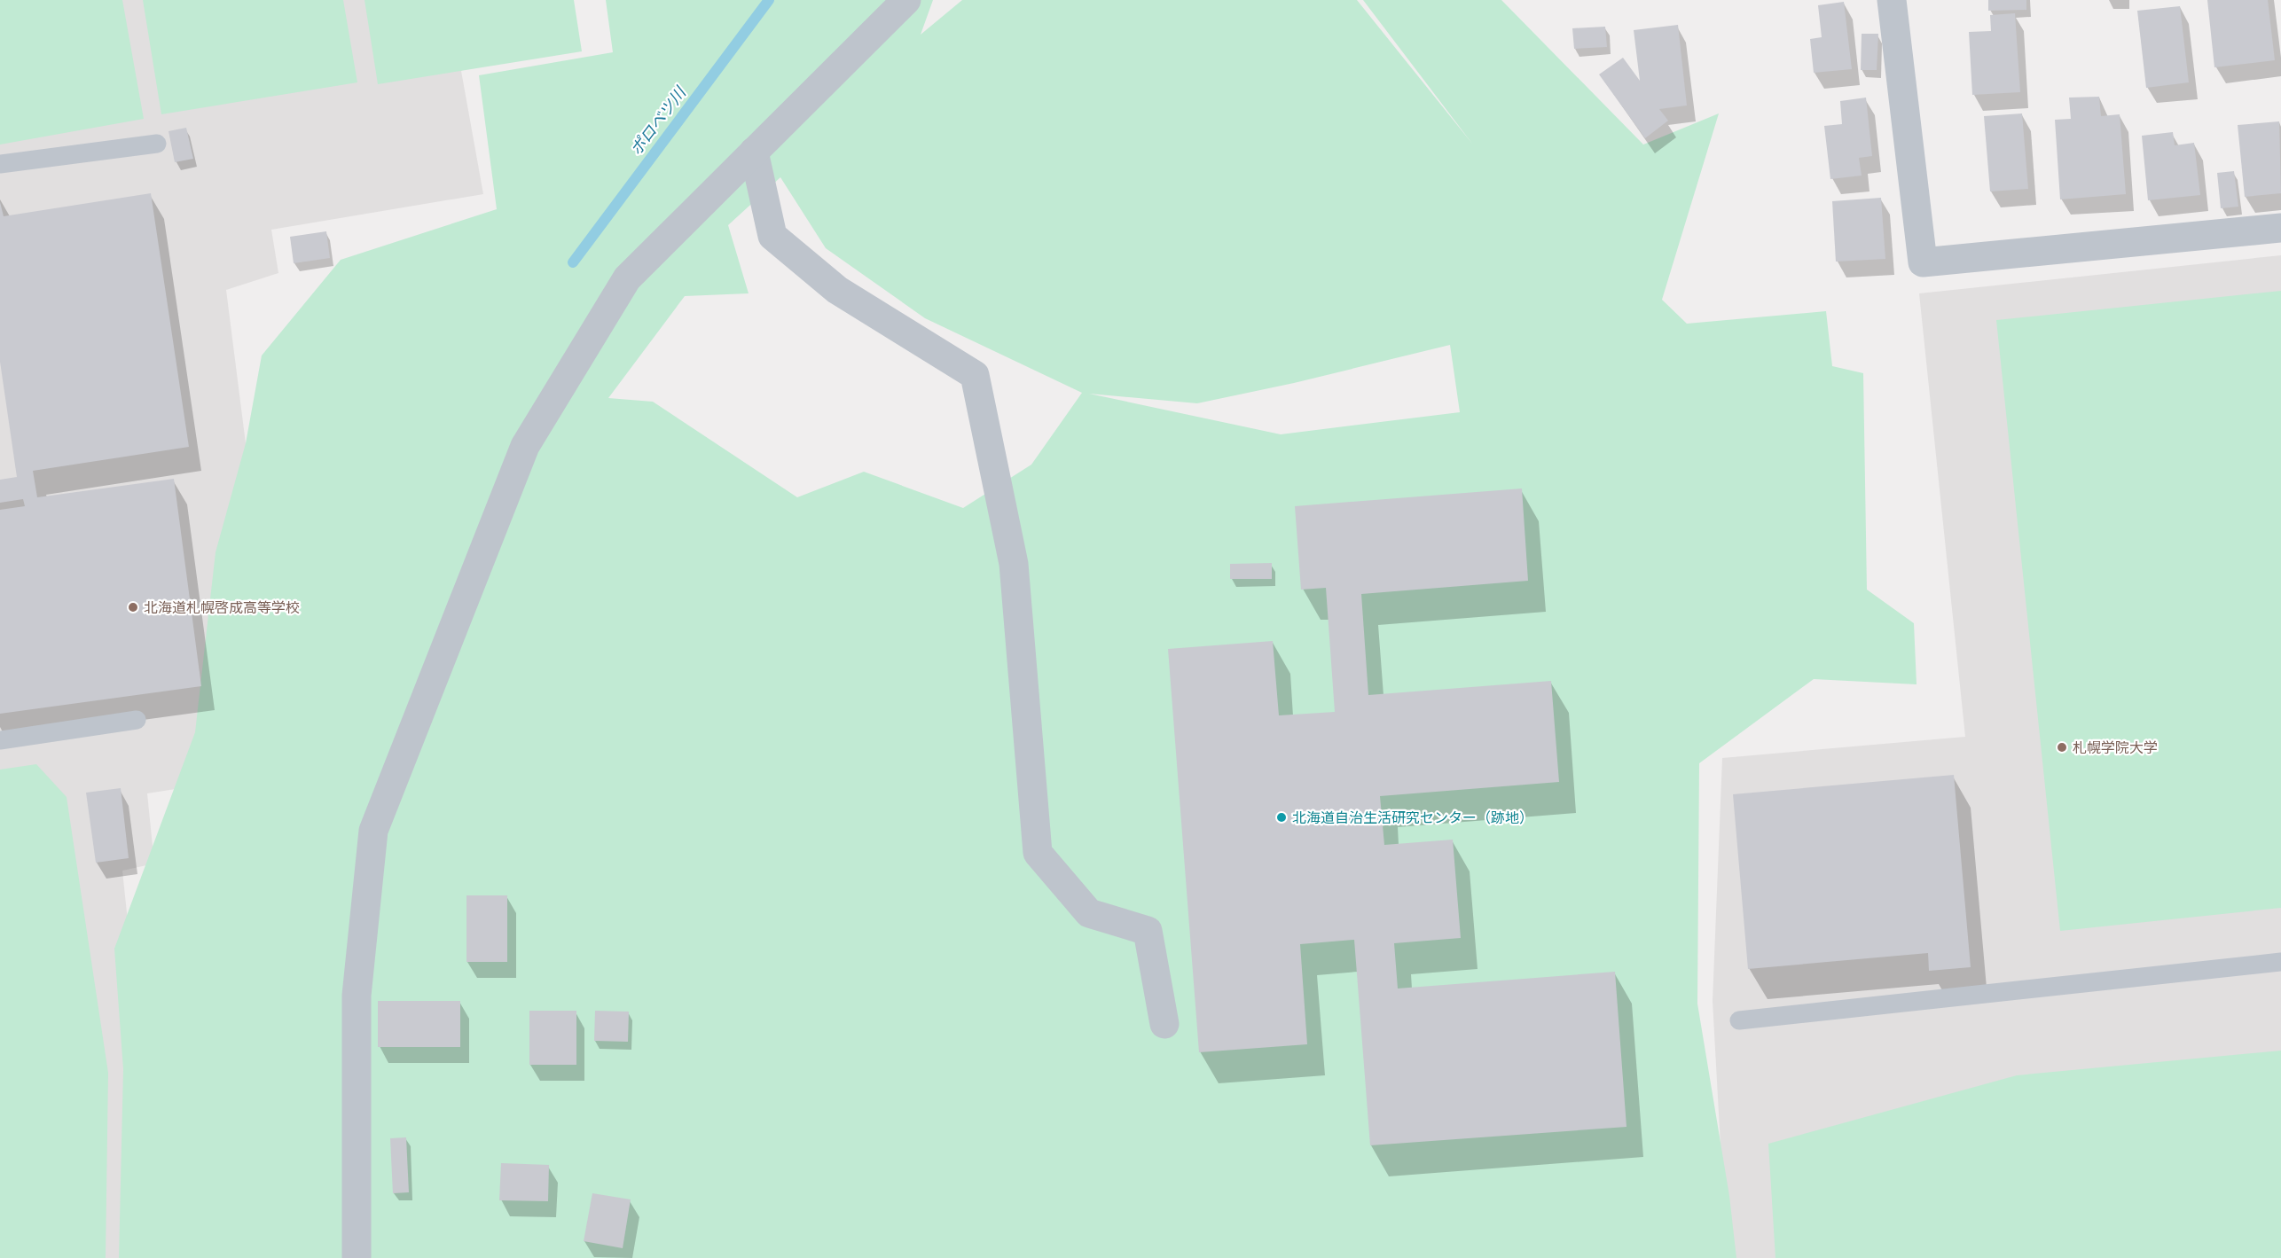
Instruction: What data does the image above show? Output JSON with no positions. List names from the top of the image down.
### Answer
{
  "water": ["ポロベツ川"],
  "places": ["北海道札幌啓成高等学校", "札幌学院大学", "北海道自治生活研究センター（跡地）"]
}
